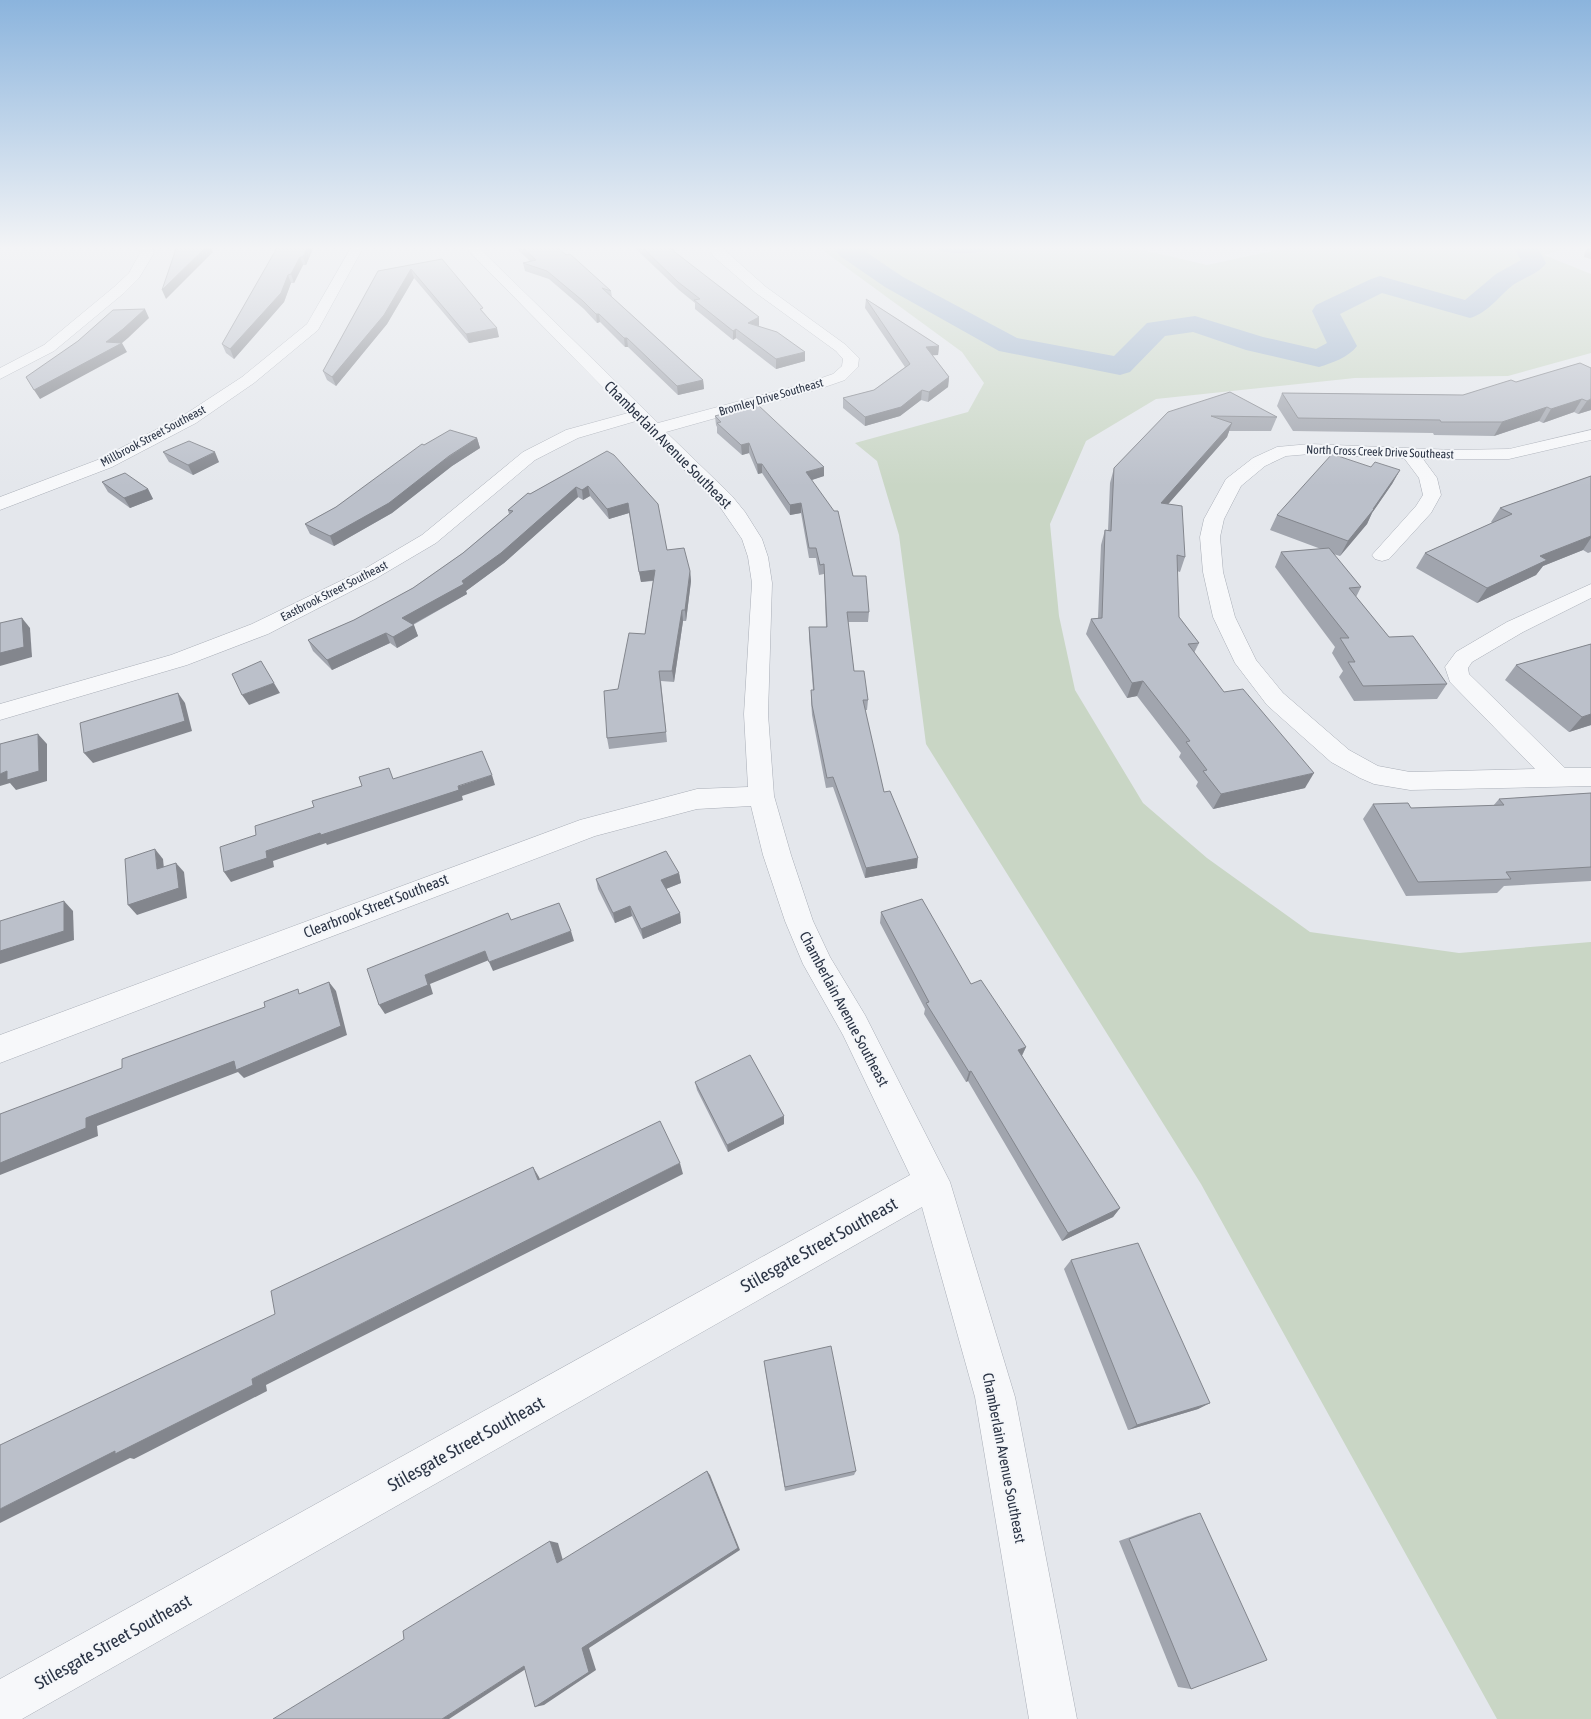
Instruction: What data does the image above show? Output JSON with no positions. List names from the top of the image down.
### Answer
{
  "streets": {
    "street": [
      "Bromley Drive Southeast",
      "Millbrook Street Southeast",
      "Chamberlain Avenue Southeast",
      "North Cross Creek Drive Southeast",
      "Eastbrook Street Southeast",
      "Clearbrook Street Southeast",
      "Stilesgate Street Southeast"
    ]
  },
  "crossings": [
    ["Bromley Drive Southeast", "Chamberlain Avenue Southeast"],
    ["Bromley Drive Southeast", "Eastbrook Street Southeast"],
    ["Chamberlain Avenue Southeast", "Eastbrook Street Southeast"],
    ["Chamberlain Avenue Southeast", "Clearbrook Street Southeast"],
    ["Chamberlain Avenue Southeast", "Stilesgate Street Southeast"]
  ]
}
